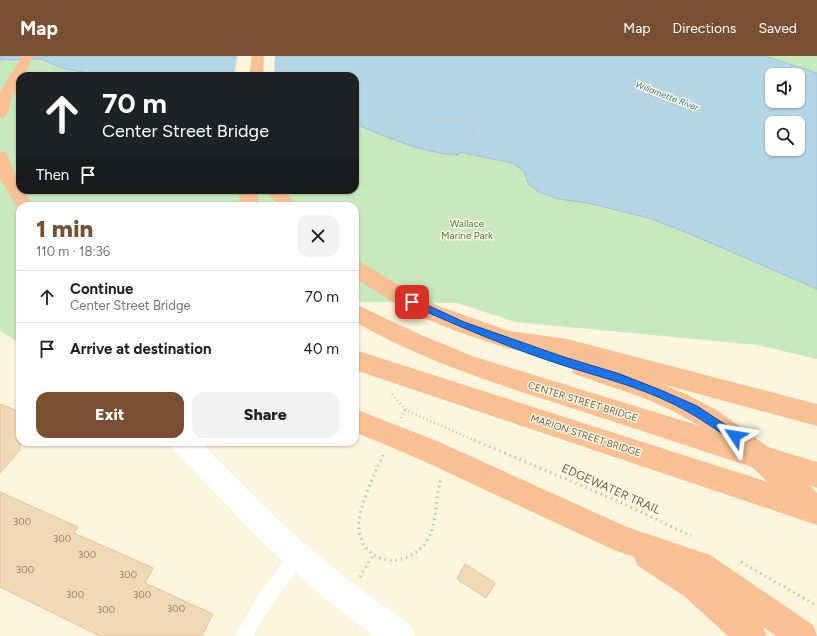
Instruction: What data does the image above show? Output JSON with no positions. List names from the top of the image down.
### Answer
{
  "streets": {
    "highway": ["CENTER STREET BRIDGE", "MARION STREET BRIDGE"],
    "path": ["EDGEWATER TRAIL"]
  },
  "water": ["Willamette River"],
  "parks": ["Wallace Marine Park"],
  "house_numbers": [
    "300",
    "300",
    "300",
    "300",
    "300",
    "300",
    "300",
    "300",
    "300"
  ],
  "page": {
    "header": "Map",
    "nav": ["Map", "Directions", "Saved"],
    "turn": ["70 m", "Center Street Bridge"],
    "then": "Then",
    "heading": ["1 min", "110 m · 18:36"],
    "list": [
      {
        "name": "Continue",
        "note": "Center Street Bridge",
        "value": "70 m"
      },
      {
        "name": "Arrive at destination",
        "value": "40 m"
      }
    ],
    "buttons": ["Exit", "Share"]
  }
}
